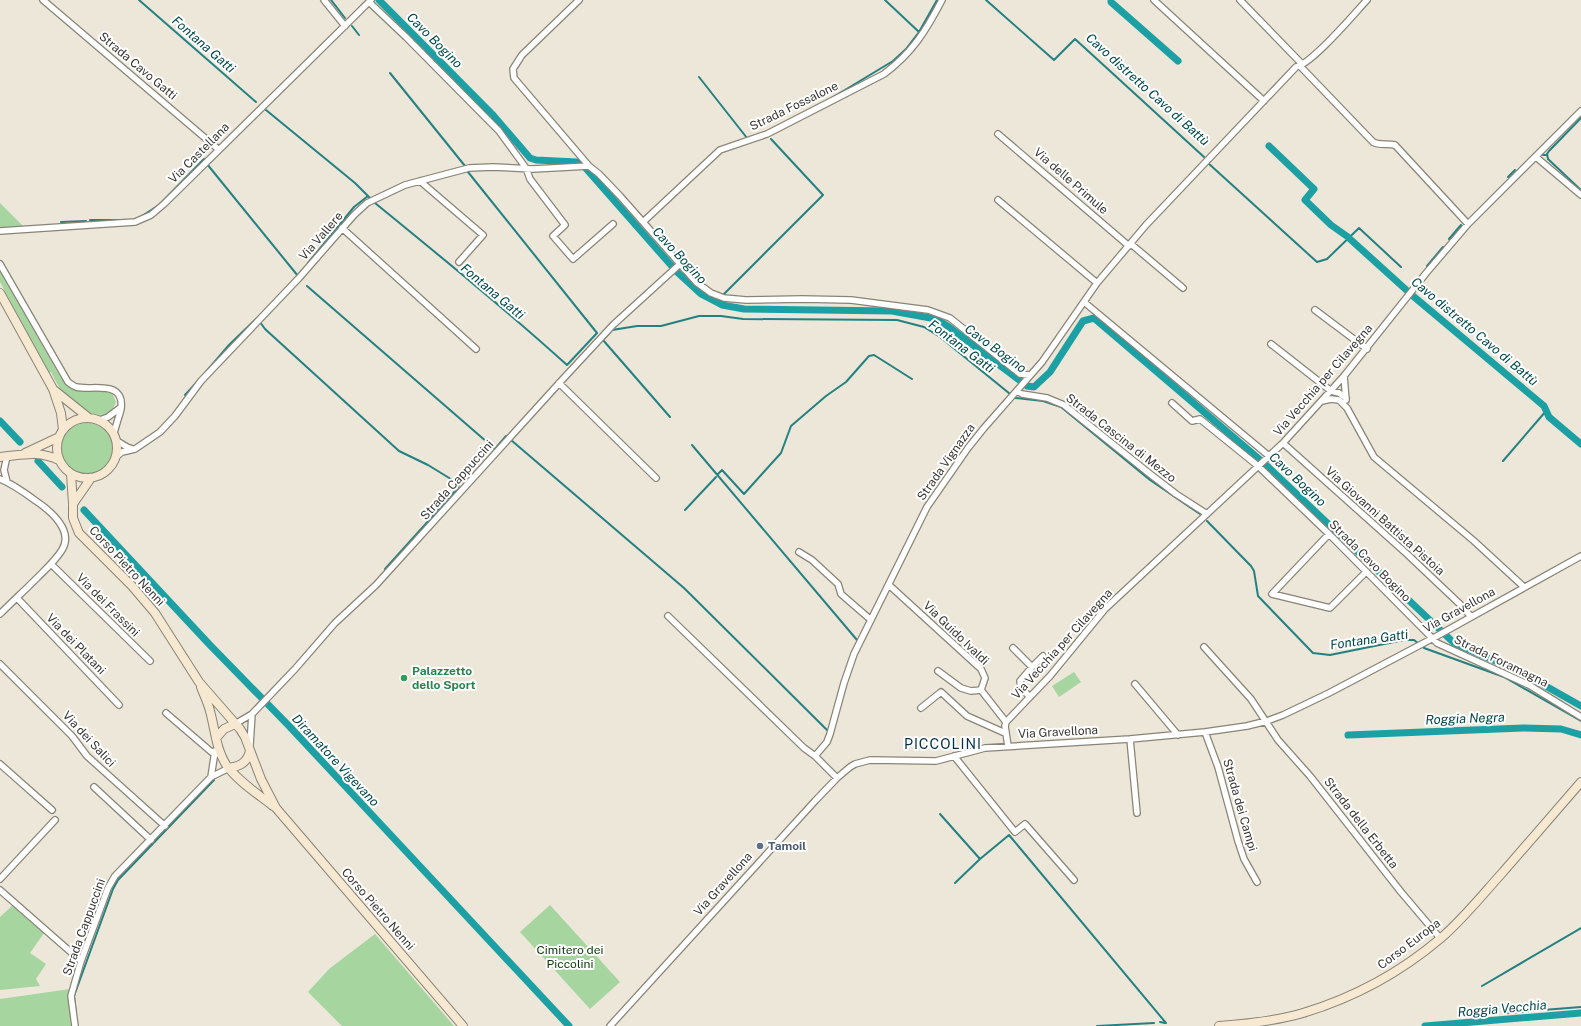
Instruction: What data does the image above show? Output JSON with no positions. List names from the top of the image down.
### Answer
{
  "streets": {
    "main road": ["Corso Pietro Nenni", "Corso Europa"],
    "street": [
      "Strada Cavo Gatti",
      "Strada Fossalone",
      "Via Castellana",
      "Via delle Primule",
      "Via Vallere",
      "Via Vecchia per Cilavegna",
      "Strada Cascina di Mezzo",
      "Strada Vignazza",
      "Strada Cappuccini",
      "Via Giovanni Battista Pistoia",
      "Strada Cavo Bogino",
      "Via dei Frassini",
      "Via Gravellona",
      "Via Guido Ivaldi",
      "Via dei Platani",
      "Strada Foramagna",
      "Via dei Salici",
      "Strada dei Campi",
      "Strada della Erbetta"
    ]
  },
  "crossings": [
    ["Strada Cavo Gatti", "Via Castellana"],
    ["Via delle Primule", "Strada Vignazza"],
    ["Via Vallere", "Corso Pietro Nenni"],
    ["Via Vecchia per Cilavegna", "Strada Cascina di Mezzo"],
    ["Via Vecchia per Cilavegna", "Via Giovanni Battista Pistoia"],
    ["Via Vecchia per Cilavegna", "Strada Cavo Bogino"],
    ["Strada Cascina di Mezzo", "Strada Vignazza"],
    ["Strada Vignazza", "Via Guido Ivaldi"],
    ["Strada Cappuccini", "Corso Pietro Nenni"],
    ["Strada Cappuccini", "Via dei Salici"],
    ["Via Giovanni Battista Pistoia", "Via Gravellona"],
    ["Strada Cavo Bogino", "Via Gravellona"],
    ["Strada Cavo Bogino", "Strada Foramagna"],
    ["Via Gravellona", "Strada Foramagna"],
    ["Via Gravellona", "Strada dei Campi"],
    ["Via Gravellona", "Strada della Erbetta"],
    ["Strada della Erbetta", "Corso Europa"]
  ],
  "districts": ["PICCOLINI"],
  "water": [
    "Cavo Bogino",
    "Fontana Gatti",
    "Cavo distretto Cavo di Battù",
    "Roggia Negra",
    "Diramatore Vigevano",
    "Roggia Vecchia"
  ],
  "parks": ["Cimitero dei Piccolini"],
  "places": ["Palazzetto dello Sport", "Tamoil"]
}
